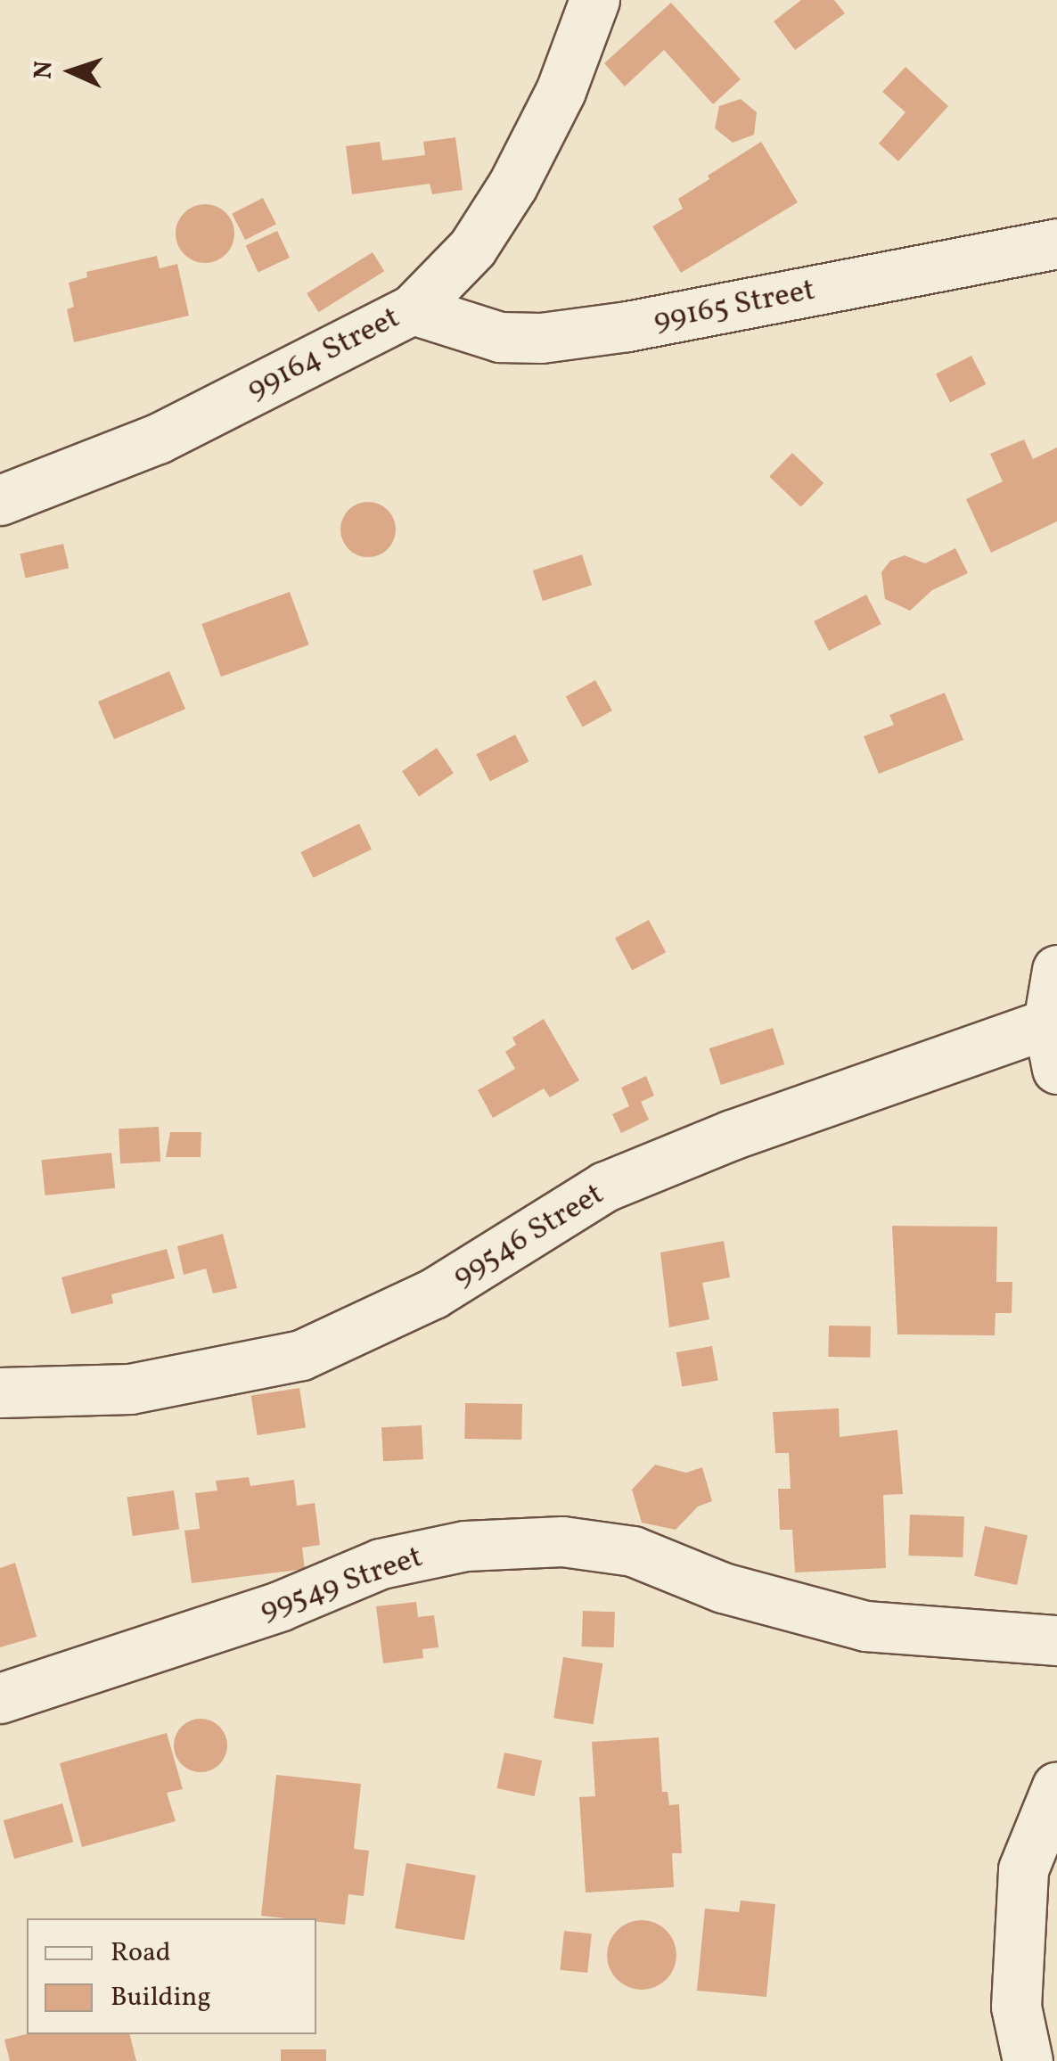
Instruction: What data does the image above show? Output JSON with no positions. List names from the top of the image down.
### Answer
{
  "streets": {
    "street": [
      "99165 Street",
      "99164 Street",
      "99546 Street",
      "99549 Street"
    ]
  },
  "crossings": [
    ["99165 Street", "99164 Street"]
  ],
  "legend": ["Road", "Building"],
  "north": "left"
}
